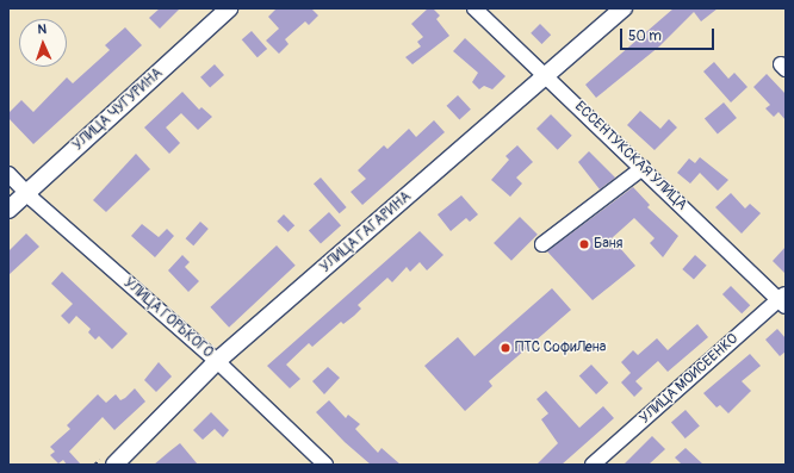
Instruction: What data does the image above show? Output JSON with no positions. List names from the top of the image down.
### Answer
{
  "streets": {
    "street": [
      "УЛИЦА ЧУГУРИНА",
      "ЕССЕНТУКСКАЯ УЛИЦА",
      "УЛИЦА ГАГАРИНА",
      "УЛИЦА ГОРЬКОГО",
      "УЛИЦА МОИСЕЕНКО"
    ]
  },
  "crossings": [
    ["УЛИЦА ЧУГУРИНА", "УЛИЦА ГОРЬКОГО"],
    ["ЕССЕНТУКСКАЯ УЛИЦА", "УЛИЦА ГАГАРИНА"],
    ["ЕССЕНТУКСКАЯ УЛИЦА", "УЛИЦА МОИСЕЕНКО"],
    ["УЛИЦА ГАГАРИНА", "УЛИЦА ГОРЬКОГО"]
  ],
  "places": ["Баня", "ПТС СофиЛена"],
  "scale_bar": "50 m",
  "north": "top"
}
